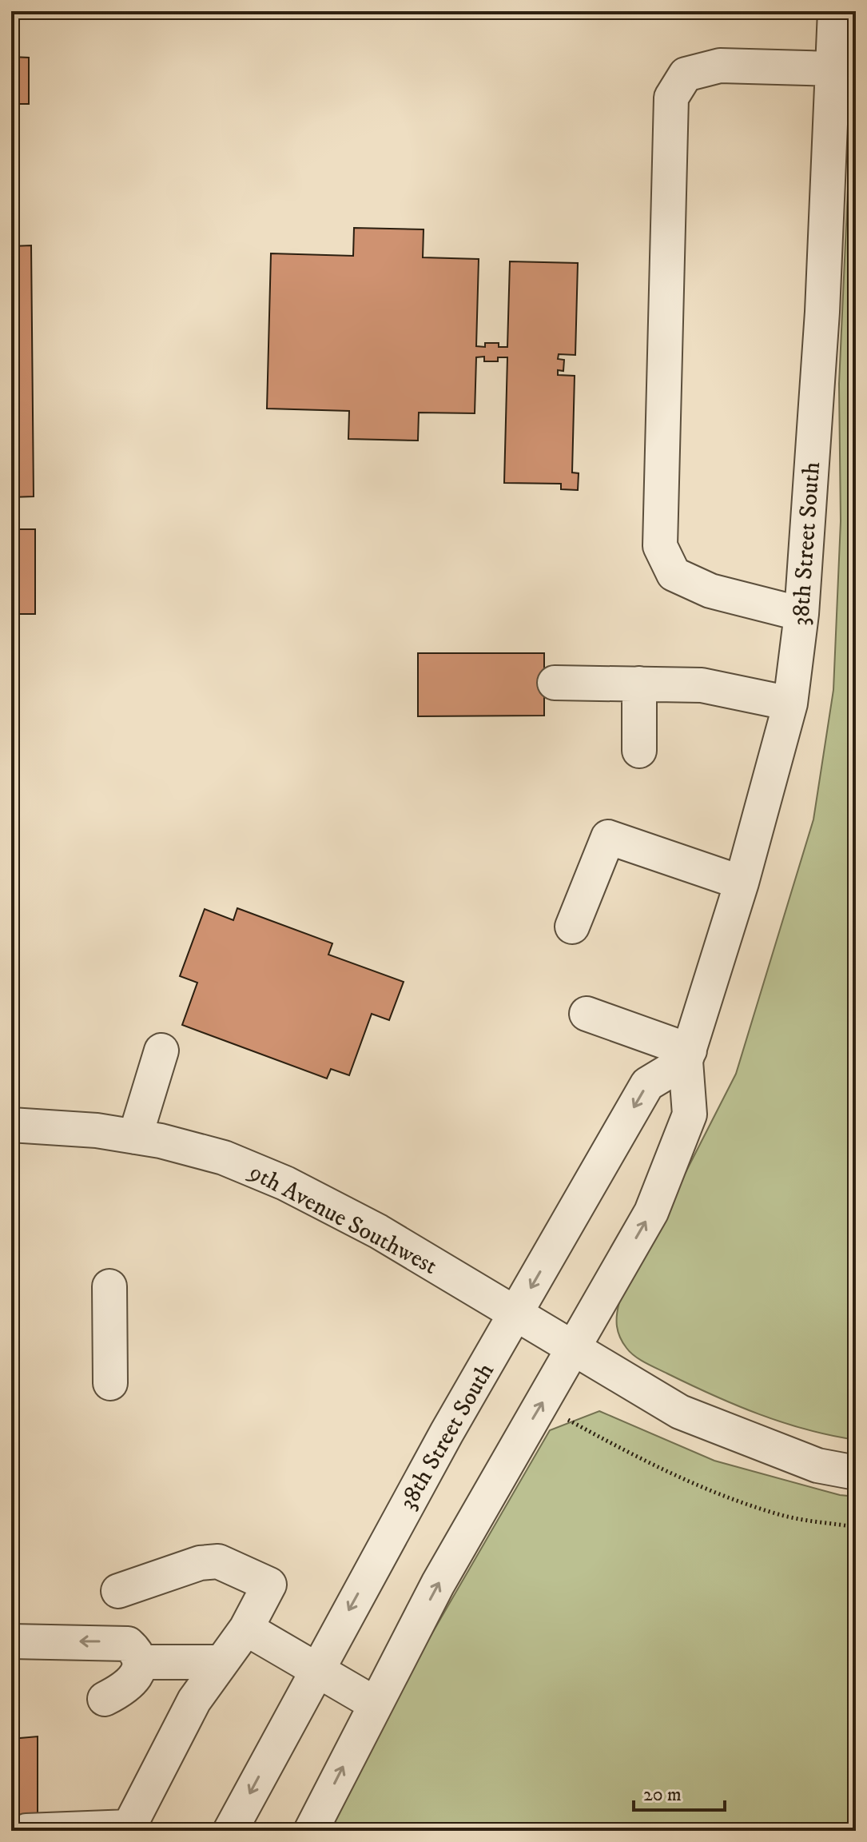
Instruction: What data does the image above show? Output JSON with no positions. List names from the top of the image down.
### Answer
{
  "streets": {
    "street": ["38th Street South", "9th Avenue Southwest"]
  },
  "crossings": [
    ["38th Street South", "9th Avenue Southwest"]
  ],
  "scale_bar": "20 m"
}
